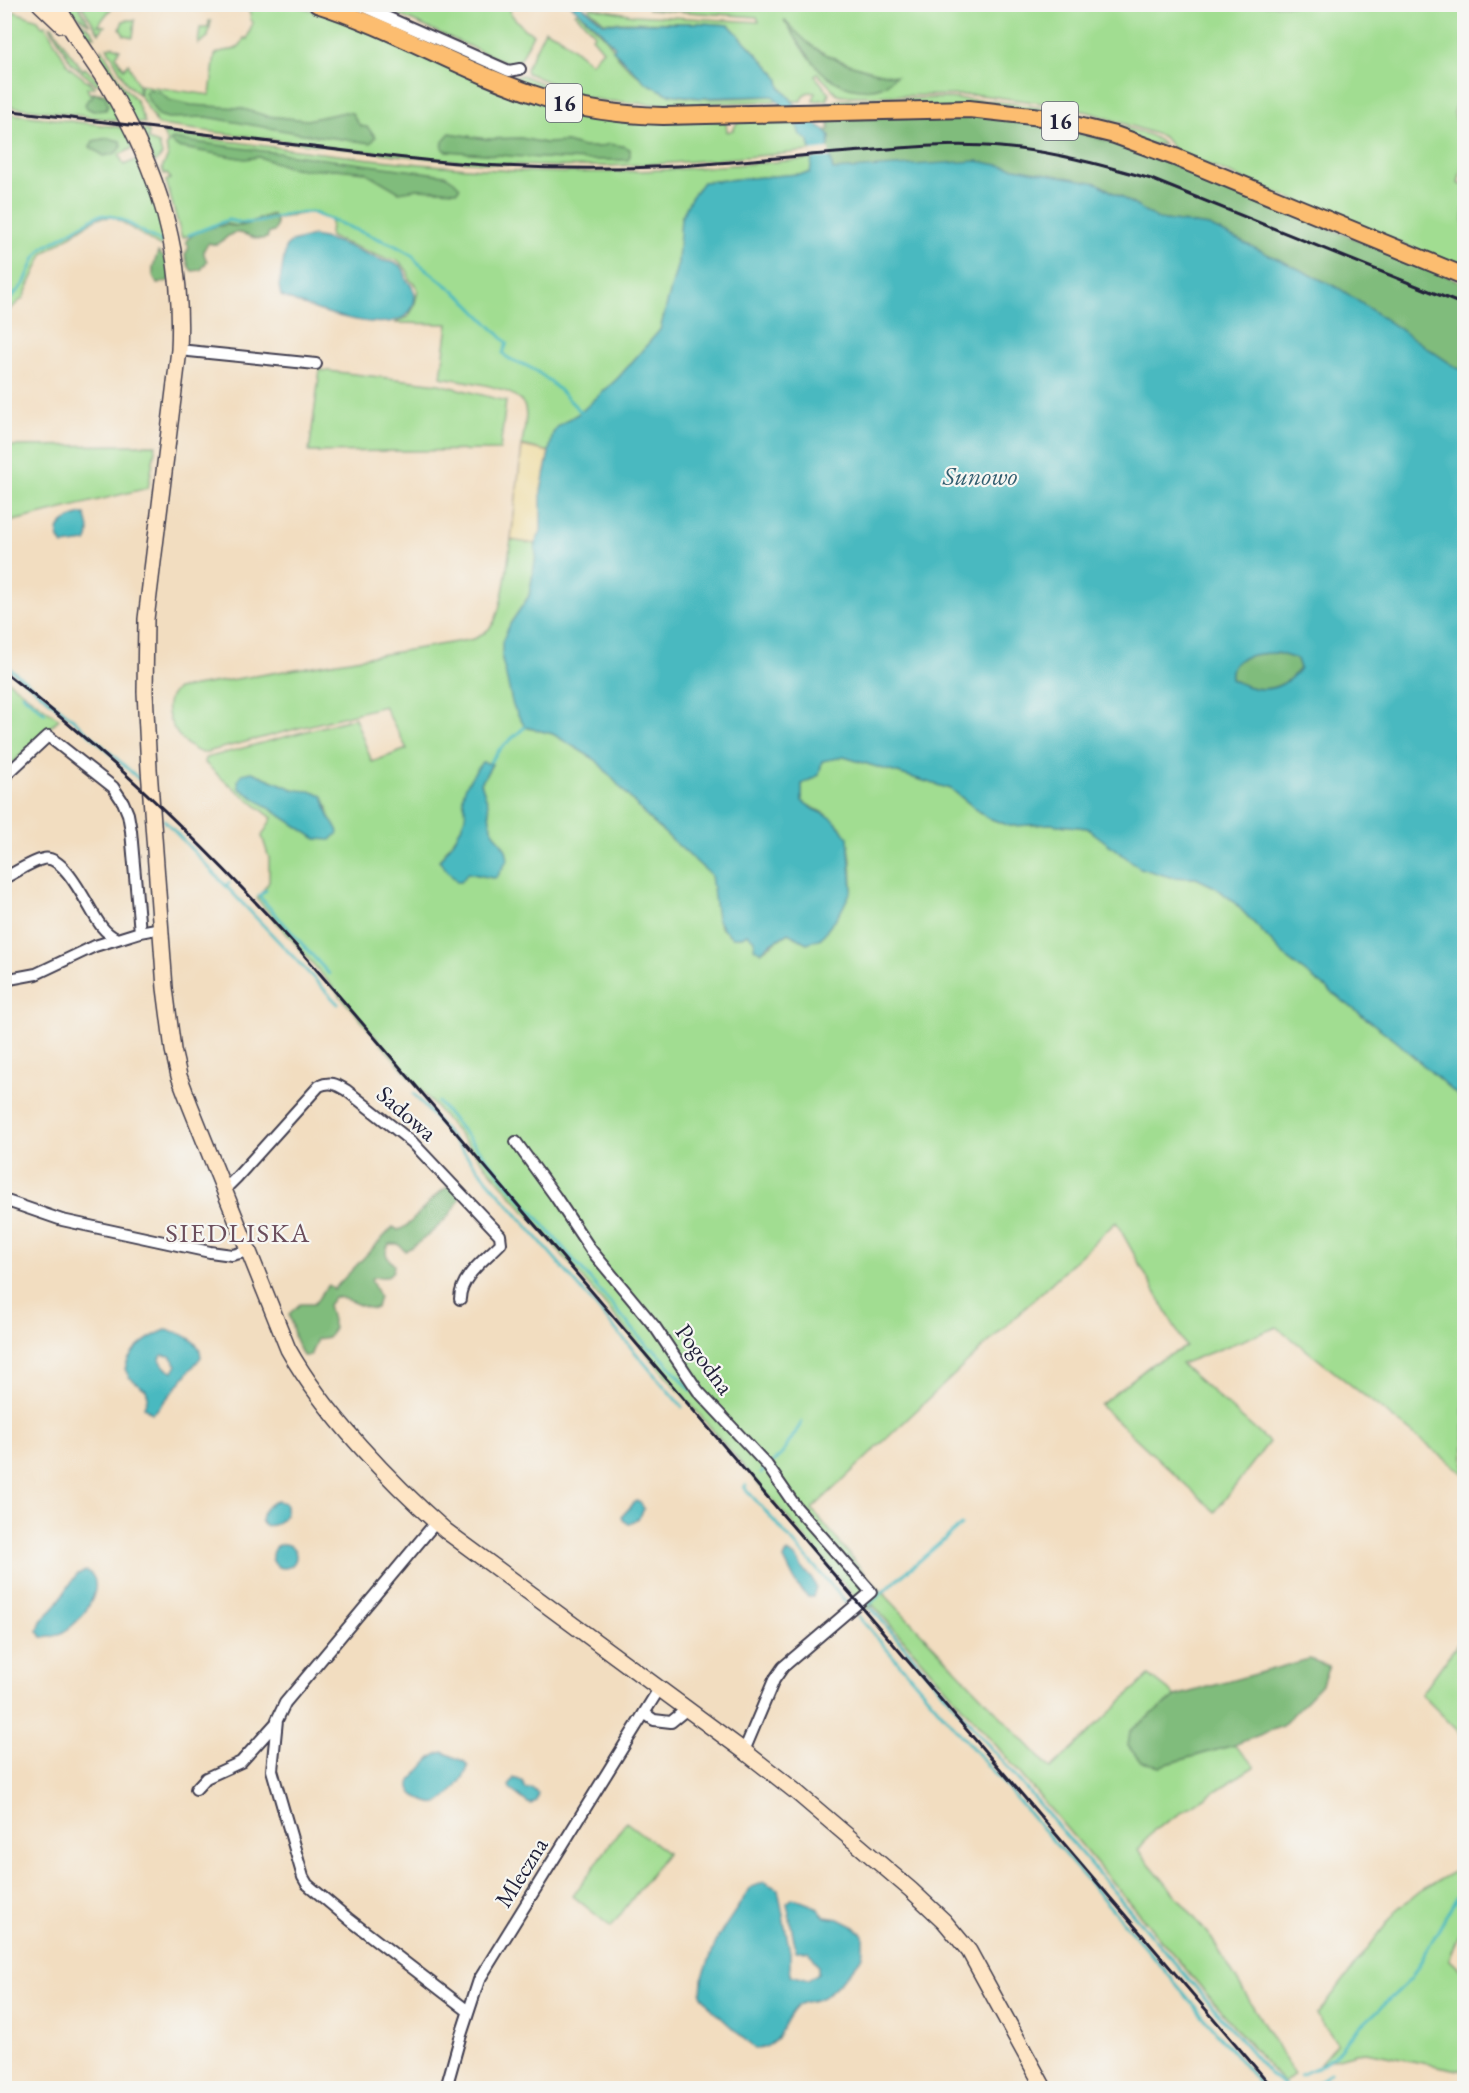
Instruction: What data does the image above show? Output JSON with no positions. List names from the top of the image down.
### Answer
{
  "streets": {
    "main road": ["16"],
    "street": ["Sadowa", "Pogodna", "Mleczna"]
  },
  "districts": ["SIEDLISKA"],
  "water": ["Sunowo"]
}
